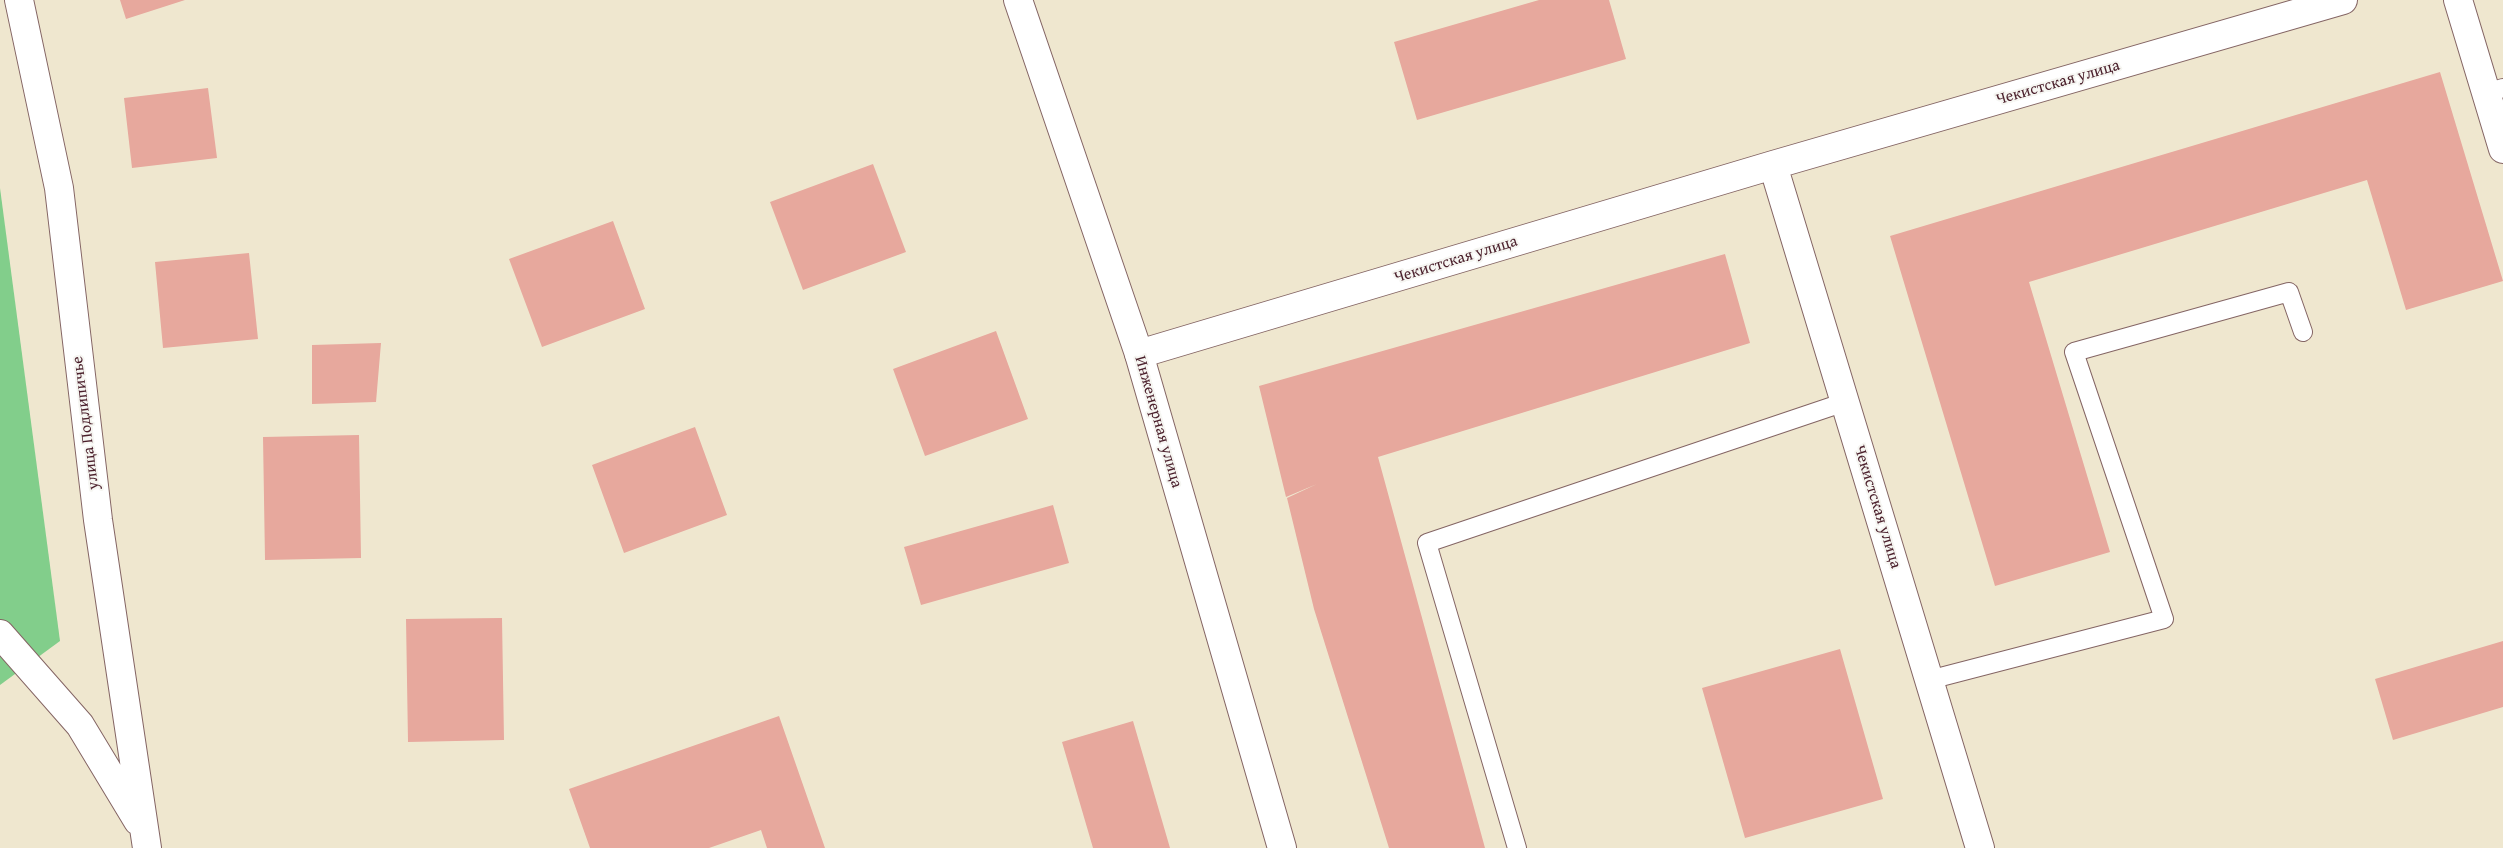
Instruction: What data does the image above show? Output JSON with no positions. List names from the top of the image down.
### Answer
{
  "streets": {
    "street": ["Чекистская улица", "Инженерная улица", "улица Подлипичье"]
  },
  "crossings": [
    ["Чекистская улица", "Инженерная улица"]
  ]
}
